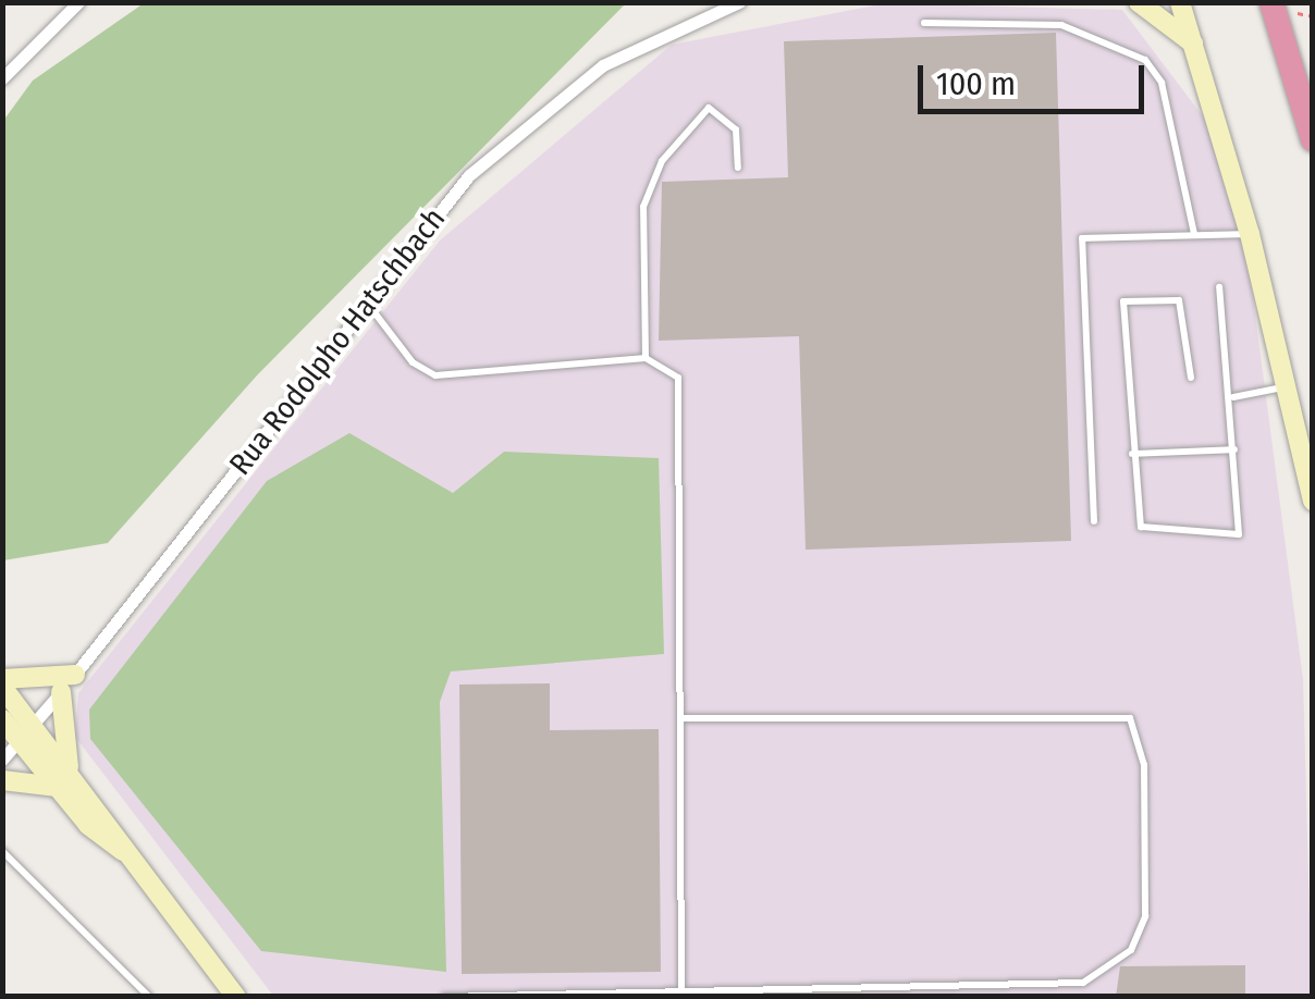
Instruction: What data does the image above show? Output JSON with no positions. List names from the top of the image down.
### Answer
{
  "streets": {
    "street": ["Rua Rodolpho Hatschbach"]
  },
  "scale_bar": "100 m"
}
